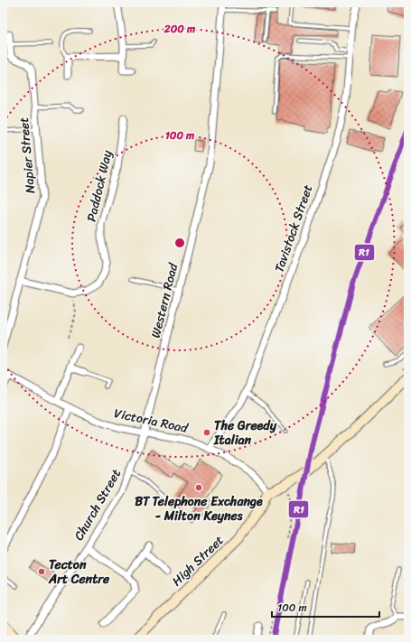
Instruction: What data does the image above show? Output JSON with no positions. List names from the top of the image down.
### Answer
{
  "streets": {
    "street": [
      "Napier Street",
      "Paddock Way",
      "Tavistock Street",
      "Western Road",
      "Victoria Road",
      "Church Street",
      "High Street"
    ]
  },
  "crossings": [
    ["Napier Street", "Paddock Way"],
    ["Tavistock Street", "Victoria Road"],
    ["Western Road", "Victoria Road"],
    ["Western Road", "Church Street"],
    ["Victoria Road", "Church Street"],
    ["Victoria Road", "High Street"]
  ],
  "places": ["The Greedy Italian", "BT Telephone Exchange - Milton Keynes", "Tecton Art Centre"],
  "lines": ["transit line R1"],
  "scale_bar": "100 m",
  "rings": ["200 m", "100 m"]
}
